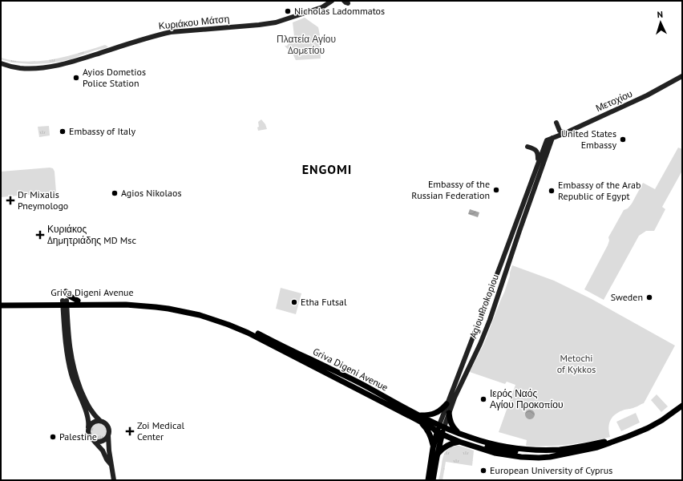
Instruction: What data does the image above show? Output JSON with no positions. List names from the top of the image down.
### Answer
{
  "streets": {
    "main road": [
      "Κυριάκου Μάτση",
      "Μετοχίου",
      "Griva Digeni Avenue",
      "Agiou Prokopiou"
    ]
  },
  "crossings": [
    ["Μετοχίου", "Agiou Prokopiou"],
    ["Griva Digeni Avenue", "Agiou Prokopiou"]
  ],
  "districts": ["ENGOMI"],
  "parks": ["Πλατεία Αγίου Δομετίου", "Metochi of Kykkos"],
  "places": {
    "other": [
      "Nicholas Ladommatos",
      "Ayios Dometios Police Station",
      "Embassy of Italy",
      "United States Embassy",
      "Embassy of the Russian Federation",
      "Embassy of the Arab Republic of Egypt",
      "Agios Nikolaos",
      "Sweden",
      "Etha Futsal",
      "Ιερός Ναός Αγίου Προκοπίου",
      "Palestine",
      "European University of Cyprus"
    ],
    "health": ["Dr Mixalis Pneymologo", "Κυριάκος Δημητριάδης MD Msc", "Zoi Medical Center"]
  },
  "north": "top"
}
